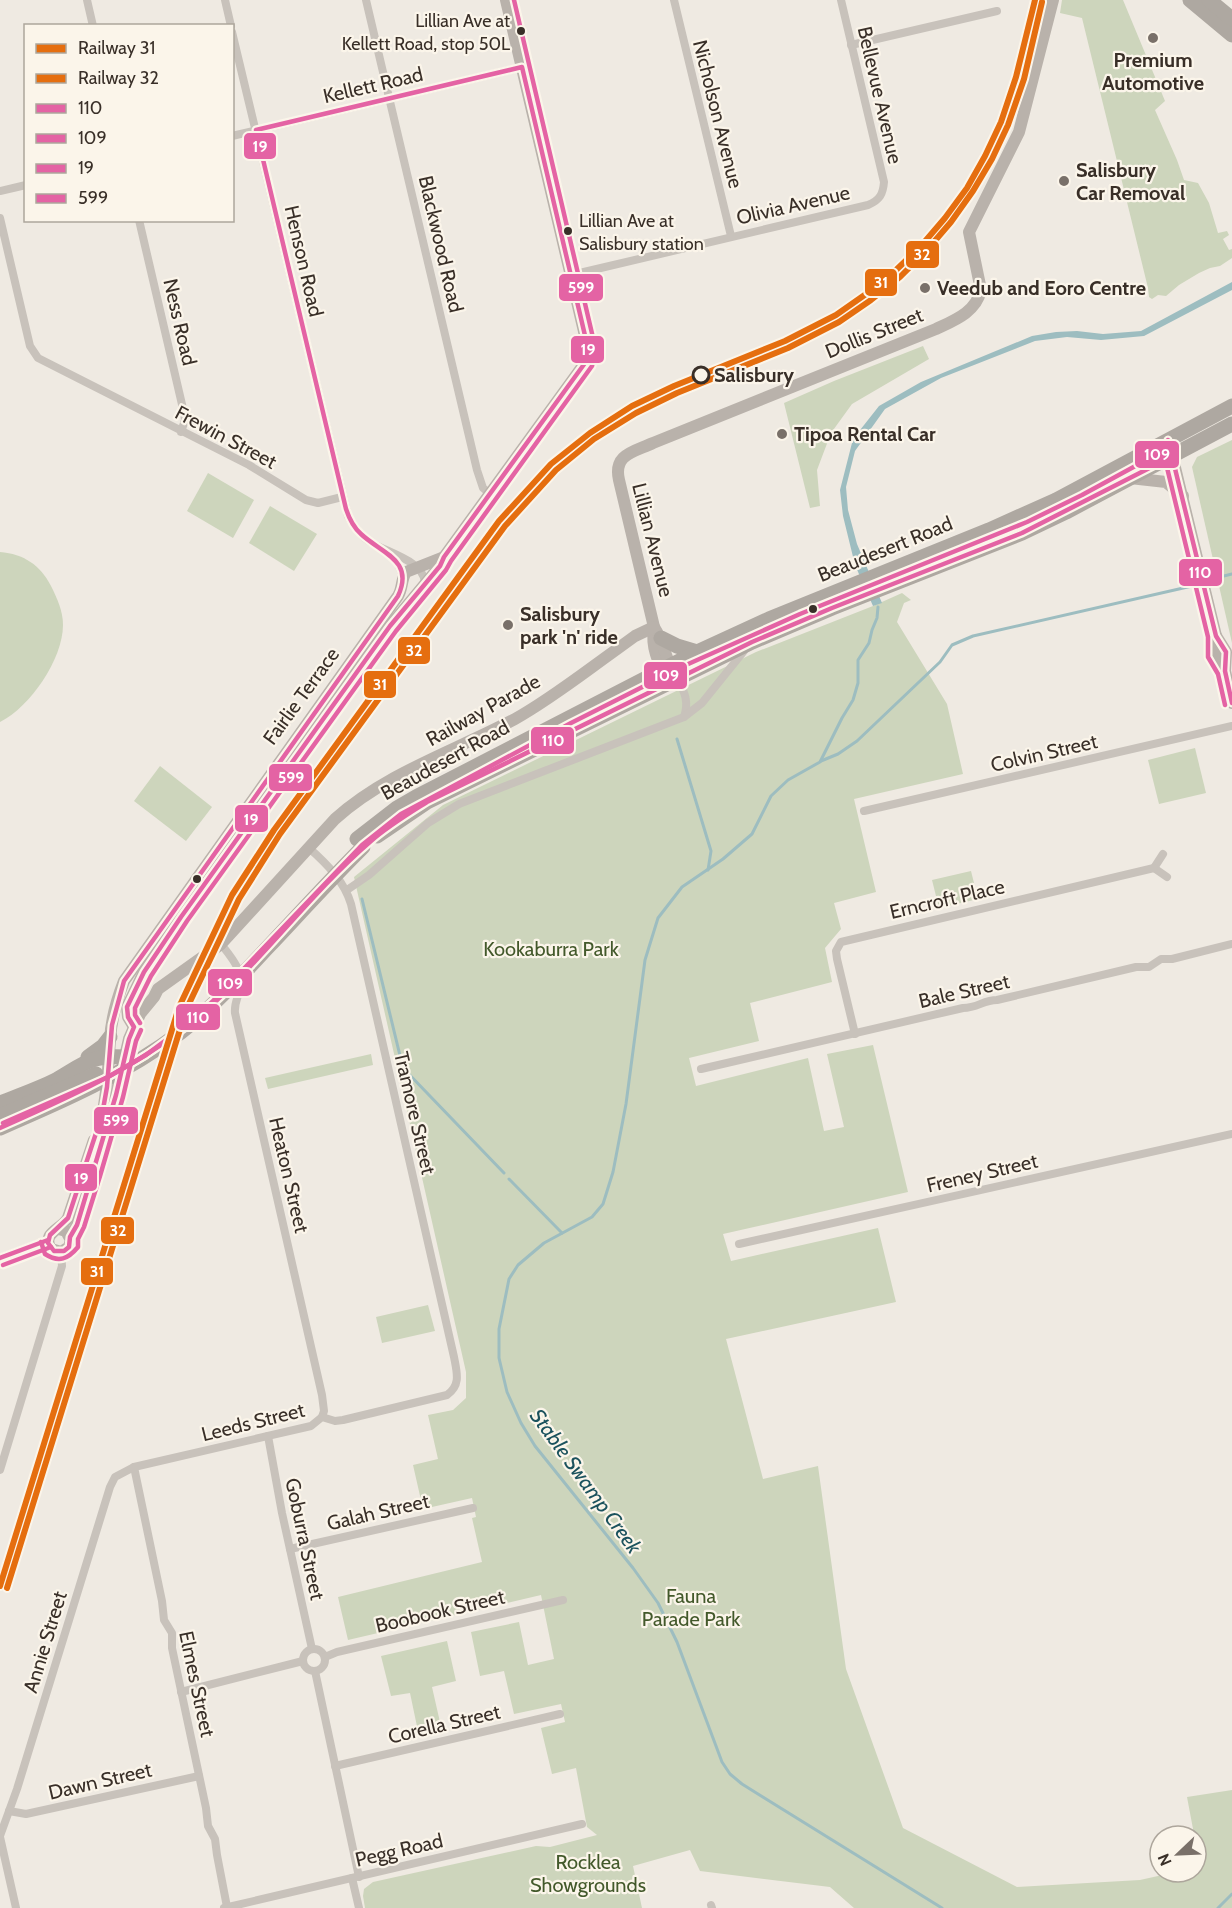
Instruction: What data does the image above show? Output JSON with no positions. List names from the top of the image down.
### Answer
{
  "streets": {
    "highway": ["Beaudesert Road"],
    "street": [
      "Kellett Road",
      "Bellevue Avenue",
      "Nicholson Avenue",
      "Olivia Avenue",
      "Blackwood Road",
      "Henson Road",
      "Ness Road",
      "Dollis Street",
      "Frewin Street",
      "Lillian Avenue",
      "Fairlie Terrace",
      "Railway Parade",
      "Colvin Street",
      "Erncroft Place",
      "Bale Street",
      "Tramore Street",
      "Freney Street",
      "Heaton Street",
      "Leeds Street",
      "Galah Street",
      "Goburra Street",
      "Boobook Street",
      "Annie Street",
      "Elmes Street",
      "Corella Street",
      "Dawn Street",
      "Pegg Road"
    ]
  },
  "crossings": [
    ["Kellett Road", "Blackwood Road"],
    ["Kellett Road", "Henson Road"],
    ["Bellevue Avenue", "Olivia Avenue"],
    ["Nicholson Avenue", "Olivia Avenue"],
    ["Olivia Avenue", "Fairlie Terrace"],
    ["Blackwood Road", "Fairlie Terrace"],
    ["Henson Road", "Frewin Street"],
    ["Ness Road", "Frewin Street"],
    ["Dollis Street", "Lillian Avenue"],
    ["Lillian Avenue", "Beaudesert Road"],
    ["Lillian Avenue", "Railway Parade"],
    ["Beaudesert Road", "Tramore Street"],
    ["Fairlie Terrace", "Railway Parade"],
    ["Railway Parade", "Tramore Street"],
    ["Railway Parade", "Heaton Street"],
    ["Erncroft Place", "Bale Street"],
    ["Tramore Street", "Leeds Street"],
    ["Heaton Street", "Leeds Street"],
    ["Leeds Street", "Goburra Street"],
    ["Leeds Street", "Annie Street"],
    ["Leeds Street", "Elmes Street"],
    ["Galah Street", "Goburra Street"],
    ["Goburra Street", "Boobook Street"],
    ["Annie Street", "Elmes Street"],
    ["Annie Street", "Dawn Street"],
    ["Elmes Street", "Dawn Street"],
    ["Elmes Street", "Pegg Road"]
  ],
  "water": ["Stable Swamp Creek"],
  "parks": ["Kookaburra Park", "Fauna Parade Park", "Rocklea Showgrounds"],
  "places": [
    "Lillian Ave at Kellett Road, stop 50L",
    "Premium Automotive",
    "Salisbury Car Removal",
    "Lillian Ave at Salisbury station",
    "Veedub and Eoro Centre",
    "Salisbury",
    "Tipoa Rental Car",
    "Salisbury park 'n' ride"
  ],
  "lines": [
    "rail line 31",
    "transit line 599",
    "rail line 32",
    "transit line 19",
    "transit line 110",
    "transit line 109"
  ],
  "legend": [
    "Railway 31",
    "Railway 32",
    "110",
    "109",
    "19",
    "599"
  ],
  "north": "bottom left"
}
